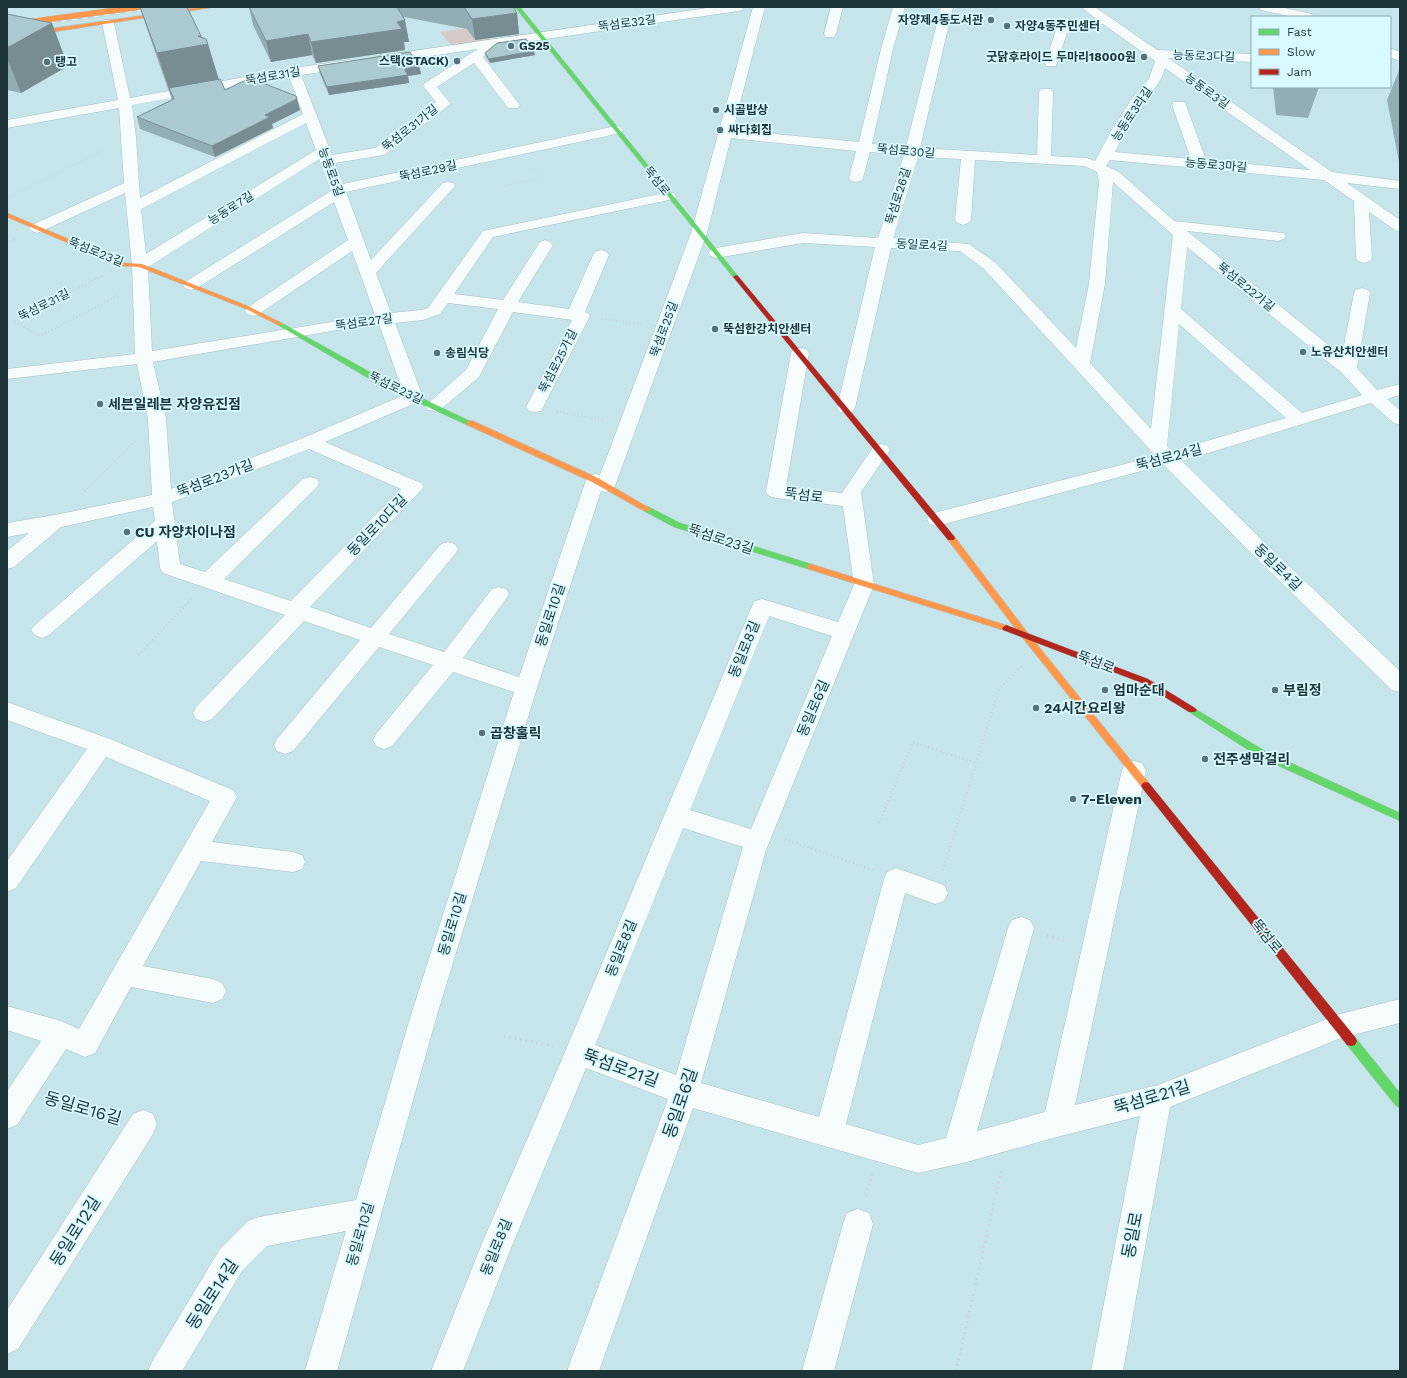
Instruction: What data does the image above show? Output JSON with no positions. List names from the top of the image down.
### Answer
{
  "streets": {
    "main road": ["뚝섬로", "뚝섬로23길"],
    "street": [
      "뚝섬로32길",
      "능동로3다길",
      "뚝섬로31길",
      "능동로3길",
      "능동로3라길",
      "뚝섬로31가길",
      "뚝섬로30길",
      "능동로3마길",
      "뚝섬로29길",
      "능동로5길",
      "뚝섬로26길",
      "능동로7길",
      "동일로4길",
      "뚝섬로22가길",
      "뚝섬로27길",
      "뚝섬로25길",
      "뚝섬로25가길",
      "뚝섬로24길",
      "뚝섬로23가길",
      "동일로10다길",
      "동일로10길",
      "동일로8길",
      "동일로6길",
      "뚝섬로21길",
      "동일로16길",
      "동일로12길",
      "동일로",
      "동일로14길"
    ]
  },
  "crossings": [
    ["뚝섬로32길", "뚝섬로31길"],
    ["뚝섬로32길", "뚝섬로"],
    ["능동로3다길", "능동로3길"],
    ["능동로3다길", "능동로3라길"],
    ["뚝섬로31길", "뚝섬로31가길"],
    ["뚝섬로31길", "능동로5길"],
    ["뚝섬로31길", "뚝섬로"],
    ["뚝섬로31길", "뚝섬로23길"],
    ["능동로3길", "능동로3라길"],
    ["능동로3길", "능동로3마길"],
    ["능동로3라길", "뚝섬로30길"],
    ["능동로3라길", "능동로3마길"],
    ["능동로3라길", "뚝섬로22가길"],
    ["뚝섬로31가길", "능동로5길"],
    ["뚝섬로31가길", "능동로7길"],
    ["뚝섬로30길", "능동로3마길"],
    ["뚝섬로30길", "뚝섬로26길"],
    ["뚝섬로30길", "뚝섬로22가길"],
    ["능동로3마길", "뚝섬로22가길"],
    ["뚝섬로29길", "능동로5길"],
    ["뚝섬로29길", "뚝섬로"],
    ["뚝섬로29길", "뚝섬로23길"],
    ["능동로5길", "능동로7길"],
    ["능동로5길", "뚝섬로23길"],
    ["능동로5길", "뚝섬로27길"],
    ["능동로5길", "뚝섬로23가길"],
    ["뚝섬로", "뚝섬로26길"],
    ["뚝섬로", "동일로4길"],
    ["뚝섬로", "뚝섬로23길"],
    ["뚝섬로", "뚝섬로27길"],
    ["뚝섬로", "뚝섬로25길"],
    ["뚝섬로", "뚝섬로24길"],
    ["뚝섬로", "뚝섬로21길"],
    ["뚝섬로26길", "동일로4길"],
    ["능동로7길", "뚝섬로23길"],
    ["동일로4길", "뚝섬로24길"],
    ["뚝섬로23길", "뚝섬로27길"],
    ["뚝섬로23길", "뚝섬로25길"],
    ["뚝섬로23길", "뚝섬로25가길"],
    ["뚝섬로23길", "뚝섬로23가길"],
    ["뚝섬로23길", "동일로10길"],
    ["뚝섬로23길", "동일로6길"],
    ["뚝섬로22가길", "뚝섬로24길"],
    ["뚝섬로27길", "뚝섬로25가길"],
    ["뚝섬로25길", "뚝섬로25가길"],
    ["뚝섬로25길", "동일로10길"],
    ["뚝섬로23가길", "동일로10다길"],
    ["동일로10길", "동일로14길"],
    ["동일로8길", "동일로6길"],
    ["동일로8길", "뚝섬로21길"],
    ["동일로6길", "뚝섬로21길"],
    ["뚝섬로21길", "동일로"],
    ["동일로16길", "동일로12길"]
  ],
  "places": [
    "자양제4동도서관",
    "자양4동주민센터",
    "GS25",
    "굿닭후라이드 두마리18000원",
    "스택(STACK)",
    "탱고",
    "시골밥상",
    "싸다회집",
    "뚝섬한강치안센터",
    "노유산치안센터",
    "송림식당",
    "세븐일레븐 자양유진점",
    "CU 자양차이나점",
    "엄마순대",
    "부림정",
    "24시간요리왕",
    "곱창홀릭",
    "전주생막걸리",
    "7-Eleven"
  ],
  "legend": ["Fast", "Slow", "Jam"]
}
